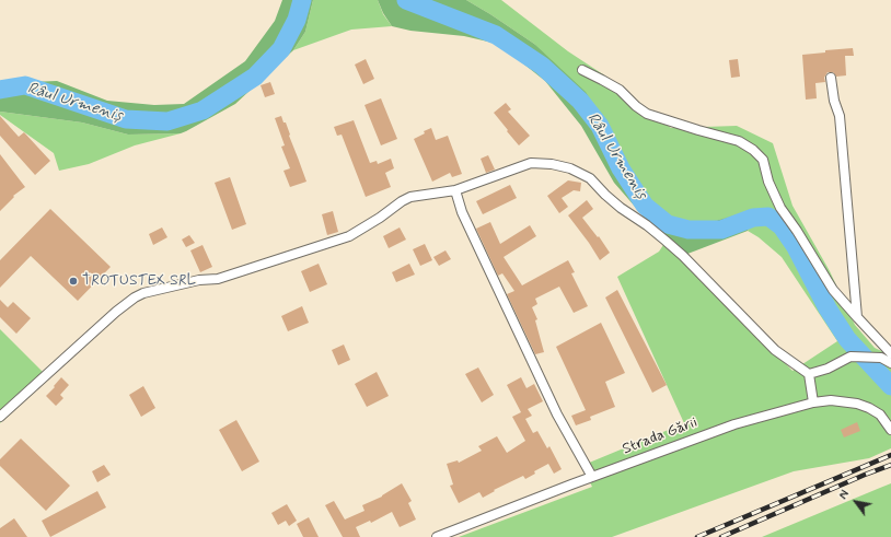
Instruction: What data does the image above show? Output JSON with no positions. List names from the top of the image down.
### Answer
{
  "streets": {
    "street": ["Strada Gării"]
  },
  "water": ["Râul Urmeniș"],
  "places": ["TROTUSTEX SRL"],
  "north": "top left"
}
